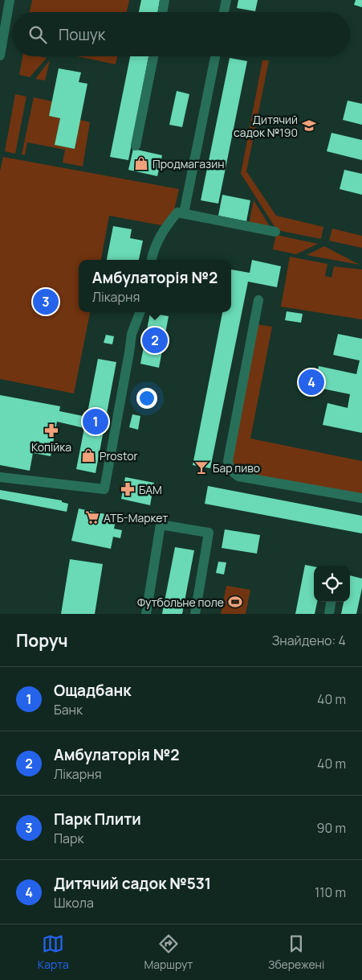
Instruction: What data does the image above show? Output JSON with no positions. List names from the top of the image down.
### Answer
{
  "places": {
    "school or university": ["Дитячий садок №190"],
    "shop": ["Продмагазин", "Prostor"],
    "pharmacy": ["Копійка", "БАМ"],
    "bar": ["Бар пиво"],
    "supermarket": ["АТБ-Маркет"],
    "sports": ["Футбольне поле"]
  },
  "page": {
    "search": "Пошук",
    "popup": ["Амбулаторія №2", "Лікарня"],
    "pins": [
      "3",
      "2",
      "4",
      "1"
    ],
    "heading": ["Поруч", "Знайдено: 4"],
    "list": [
      {
        "mark": "1",
        "name": "Ощадбанк",
        "note": "Банк",
        "value": "40 m"
      },
      {
        "mark": "2",
        "name": "Амбулаторія №2",
        "note": "Лікарня",
        "value": "40 m"
      },
      {
        "mark": "3",
        "name": "Парк Плити",
        "note": "Парк",
        "value": "90 m"
      },
      {
        "mark": "4",
        "name": "Дитячий садок №531",
        "note": "Школа",
        "value": "110 m"
      }
    ],
    "nav": ["Карта", "Маршрут", "Збережені"]
  }
}
